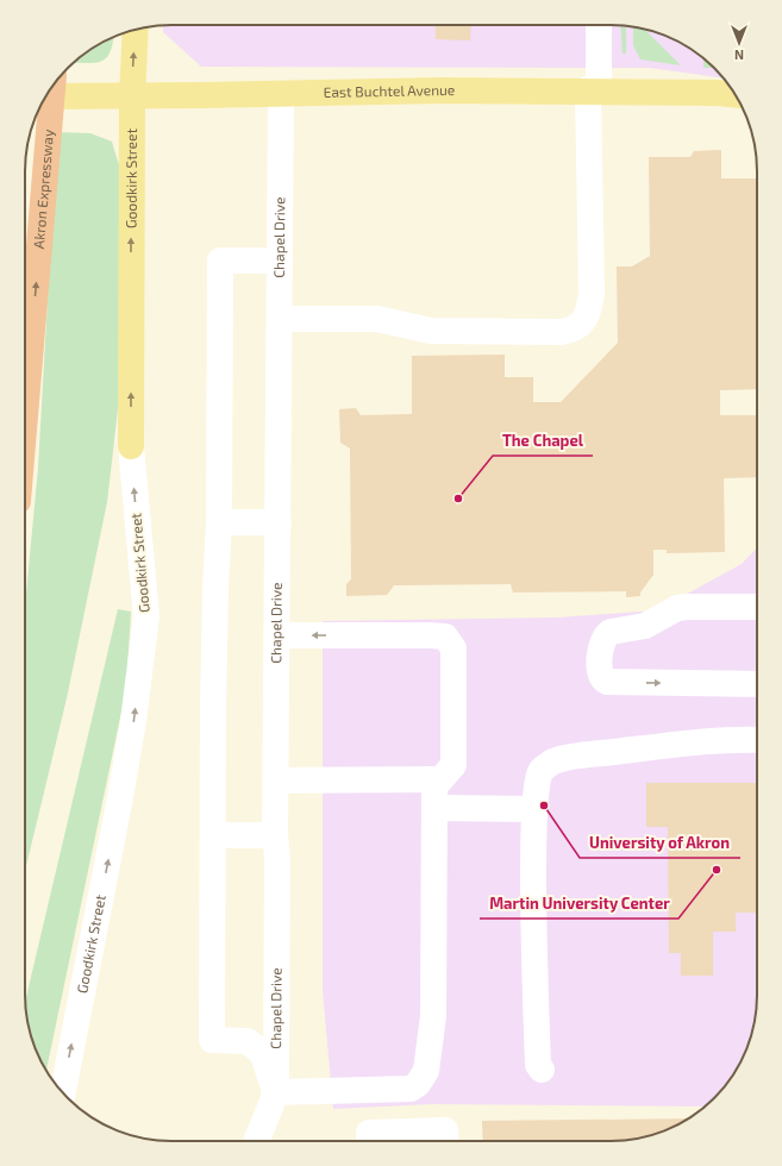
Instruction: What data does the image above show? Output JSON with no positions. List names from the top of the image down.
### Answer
{
  "streets": {
    "highway": ["Akron Expressway"],
    "main road": ["East Buchtel Avenue", "Goodkirk Street"],
    "street": ["Chapel Drive"]
  },
  "crossings": [
    ["East Buchtel Avenue", "Goodkirk Street"],
    ["East Buchtel Avenue", "Chapel Drive"]
  ],
  "one_way": ["Goodkirk Street", "Akron Expressway"],
  "places": ["The Chapel", "University of Akron", "Martin University Center"],
  "north": "bottom"
}
